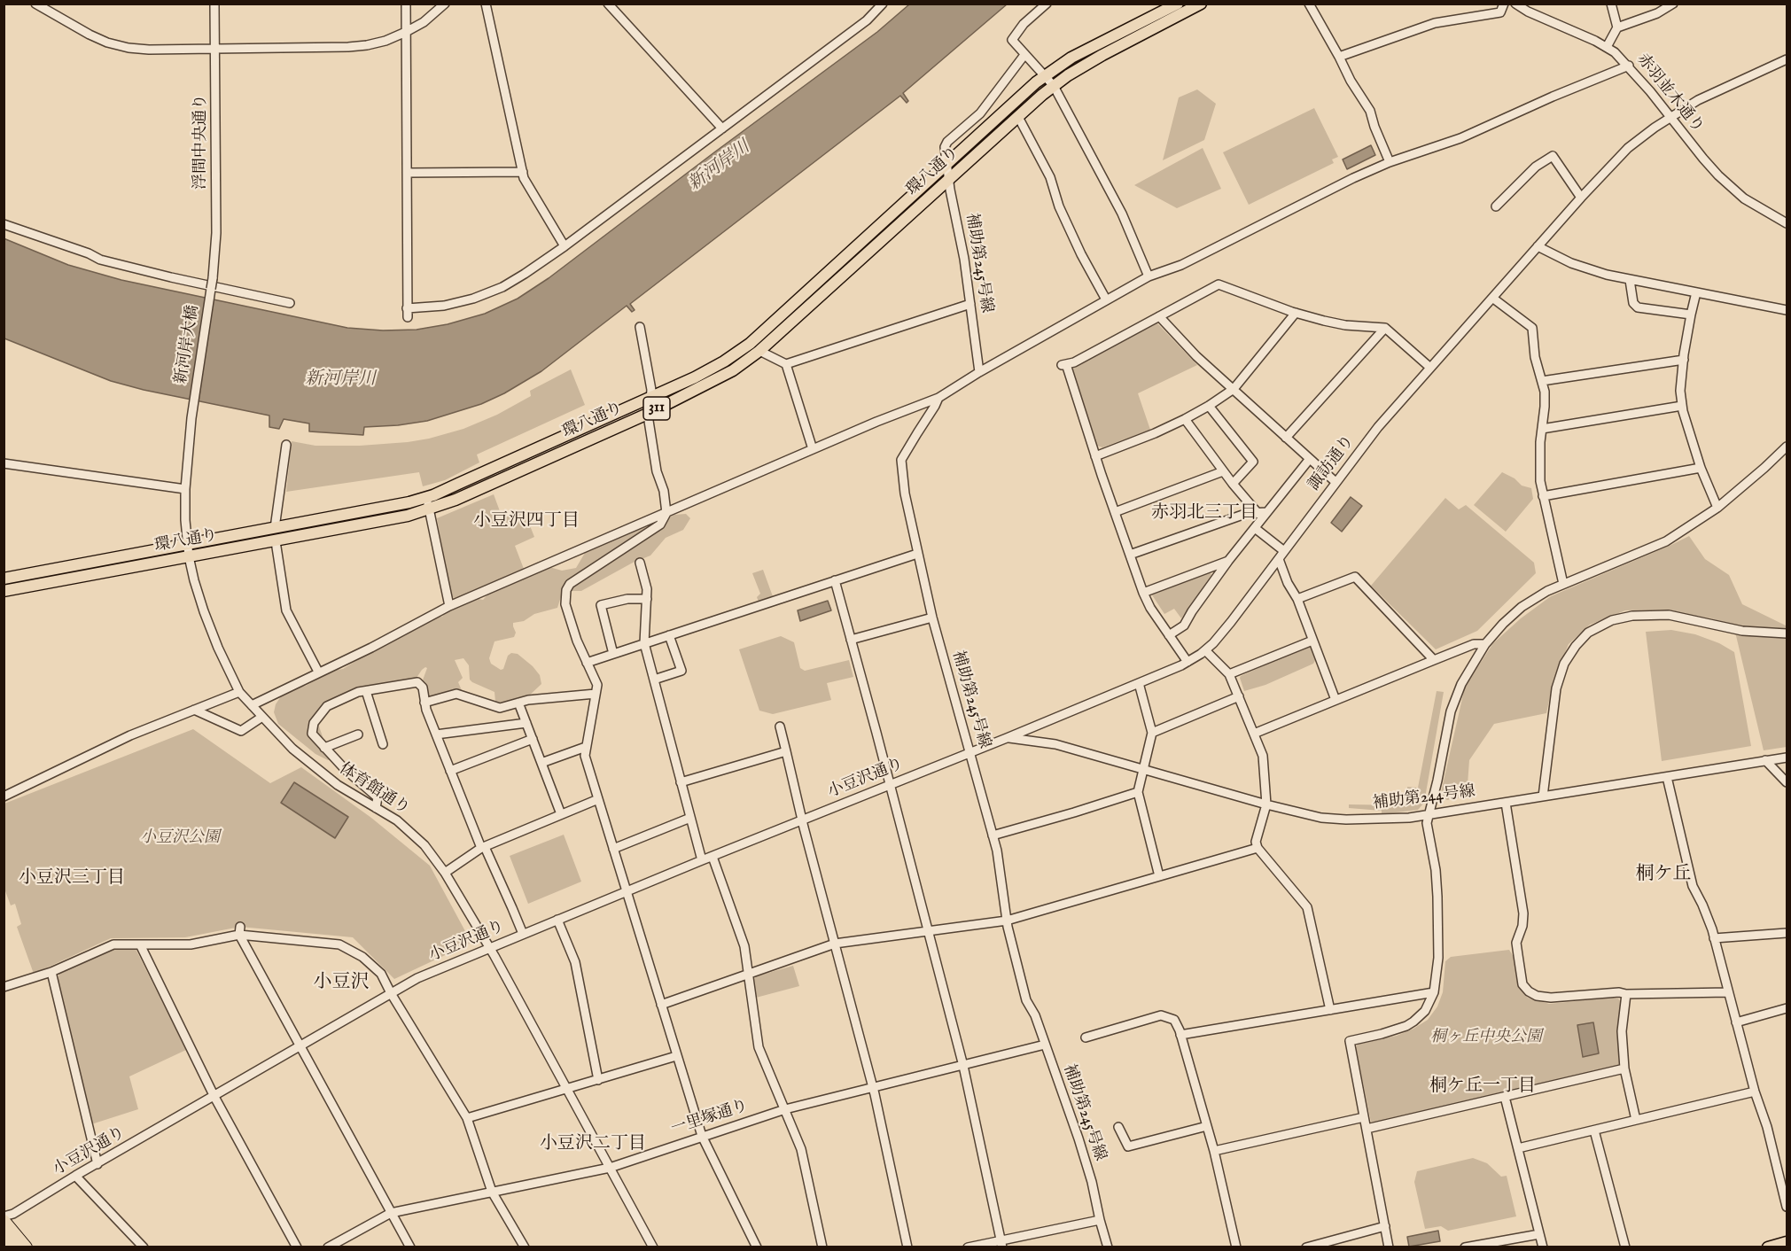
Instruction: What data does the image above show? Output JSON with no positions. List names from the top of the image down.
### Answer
{
  "streets": {
    "main road": ["環八通り", "311"],
    "street": [
      "赤羽並木通り",
      "浮間中央通り",
      "補助第245号線",
      "新河岸大橋",
      "諏訪通り",
      "小豆沢通り",
      "体育館通り",
      "補助第244号線",
      "一里塚通り"
    ]
  },
  "crossings": [
    ["赤羽並木通り", "諏訪通り"],
    ["浮間中央通り", "新河岸大橋"],
    ["環八通り", "補助第245号線"],
    ["環八通り", "体育館通り"],
    ["補助第245号線", "諏訪通り"],
    ["補助第245号線", "小豆沢通り"],
    ["補助第245号線", "一里塚通り"],
    ["新河岸大橋", "体育館通り"],
    ["諏訪通り", "小豆沢通り"],
    ["諏訪通り", "補助第244号線"],
    ["小豆沢通り", "体育館通り"],
    ["体育館通り", "一里塚通り"]
  ],
  "districts": [
    "赤羽北三丁目",
    "小豆沢四丁目",
    "桐ケ丘",
    "小豆沢三丁目",
    "小豆沢",
    "桐ケ丘一丁目",
    "小豆沢二丁目"
  ],
  "water": ["新河岸川"],
  "parks": ["小豆沢公園", "桐ヶ丘中央公園"]
}
